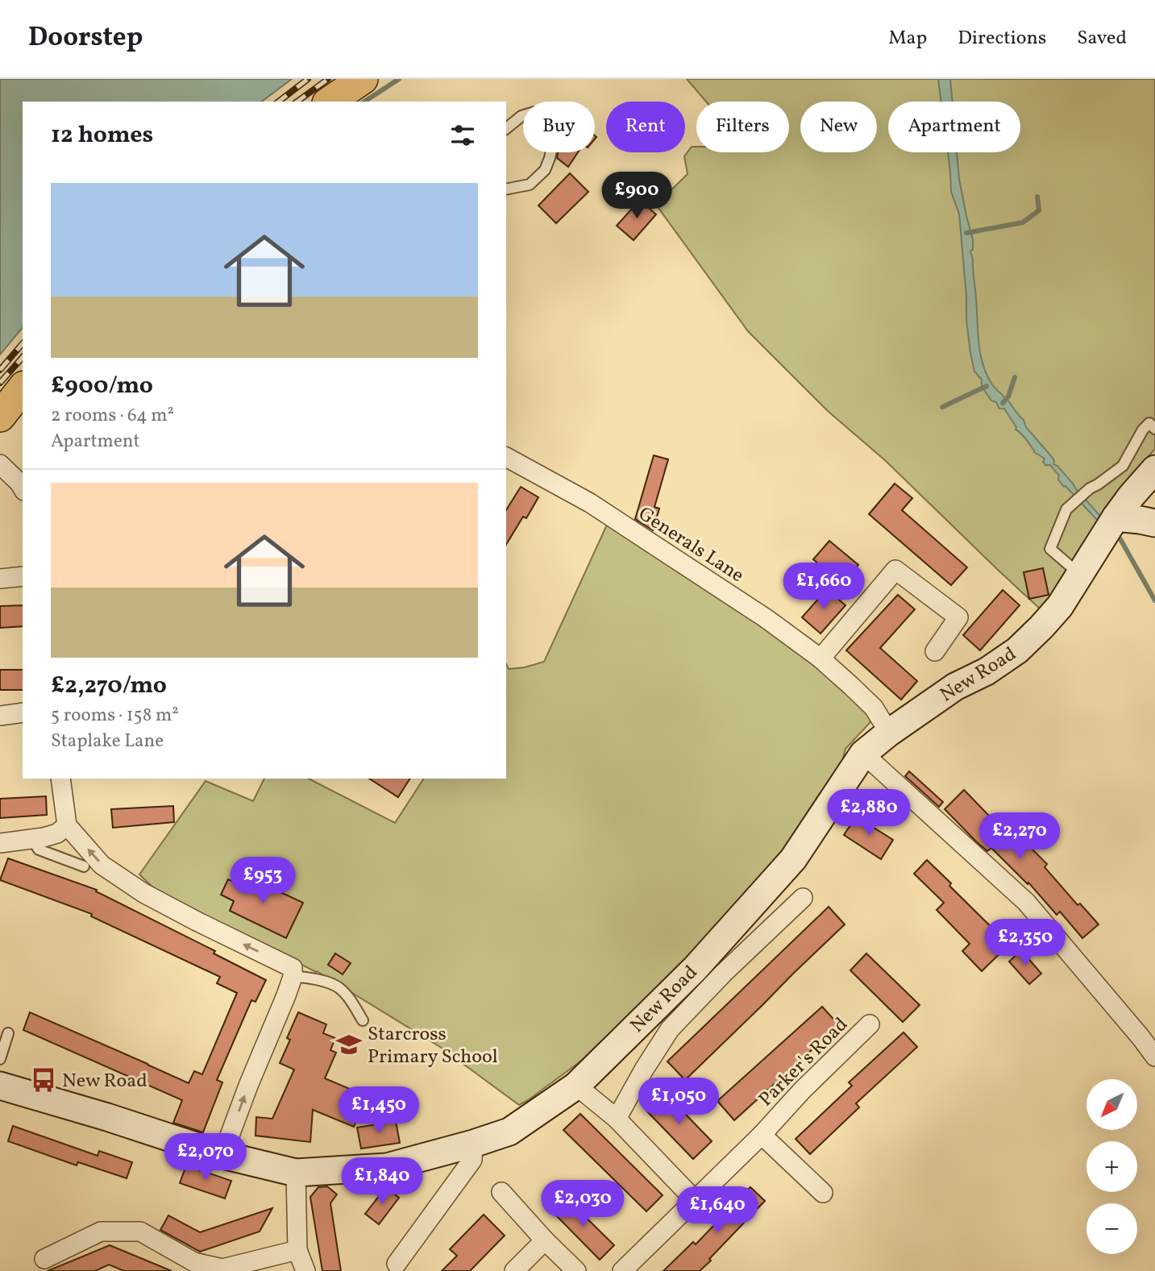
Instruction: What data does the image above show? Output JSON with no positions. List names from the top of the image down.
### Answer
{
  "streets": {
    "street": ["Generals Lane", "New Road", "Parker's Road"]
  },
  "crossings": [
    ["Generals Lane", "New Road"]
  ],
  "places": {
    "school or university": ["Starcross Primary School"],
    "bus stop": ["New Road"]
  },
  "north": "bottom left",
  "page": {
    "header": "Doorstep",
    "nav": ["Map", "Directions", "Saved"],
    "chip": [
      "Buy",
      "Rent",
      "Filters",
      "New",
      "Apartment"
    ],
    "heading": "12 homes",
    "list": [
      {
        "name": "£900/mo",
        "note": "2 rooms · 64 m² · Apartment"
      },
      {
        "name": "£2,270/mo",
        "note": "5 rooms · 158 m² · Staplake Lane"
      }
    ],
    "price": [
      "£900",
      "£1,660",
      "£2,880",
      "£2,270",
      "£953",
      "£2,350",
      "£1,050",
      "£1,450",
      "£2,070",
      "£1,840",
      "£2,030",
      "£1,640"
    ],
    "map_buttons": ["+", "−"]
  }
}
